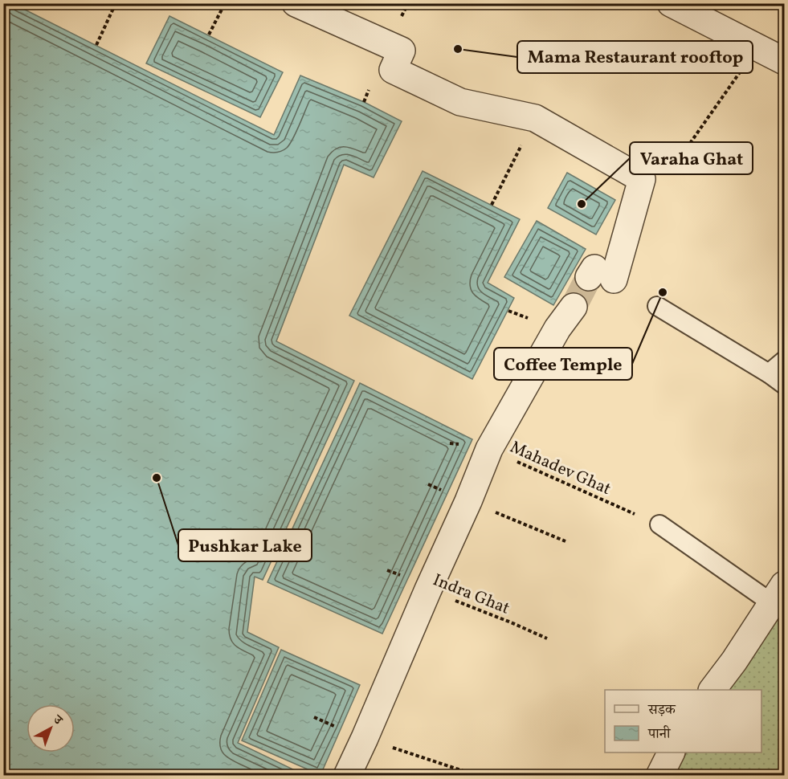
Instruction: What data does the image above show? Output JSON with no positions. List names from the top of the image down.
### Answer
{
  "streets": {
    "path": ["Mahadev Ghat", "Indra Ghat"]
  },
  "places": [
    "Mama Restaurant rooftop",
    "Varaha Ghat",
    "Coffee Temple",
    "Pushkar Lake"
  ],
  "legend": ["सड़क", "पानी"],
  "north": "top right"
}
